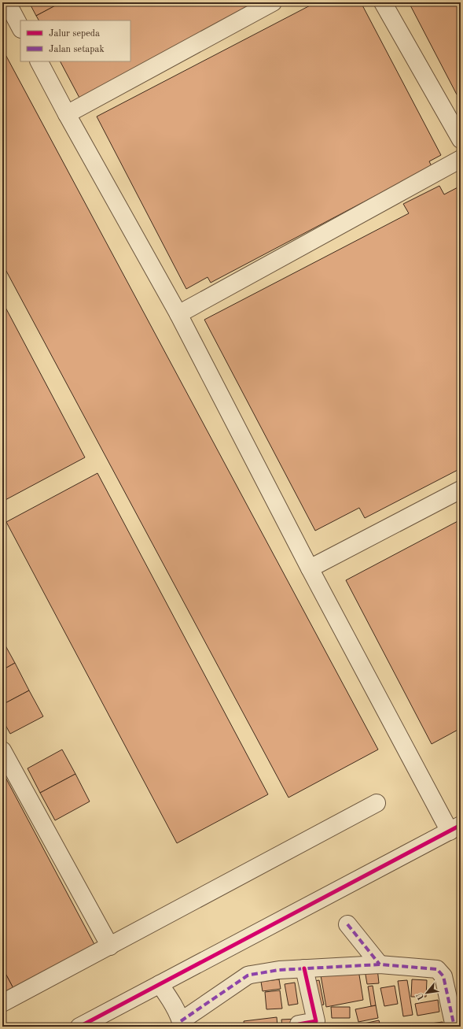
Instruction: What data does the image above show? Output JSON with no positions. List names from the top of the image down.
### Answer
{
  "legend": ["Jalur sepeda", "Jalan setapak"],
  "north": "bottom left"
}
